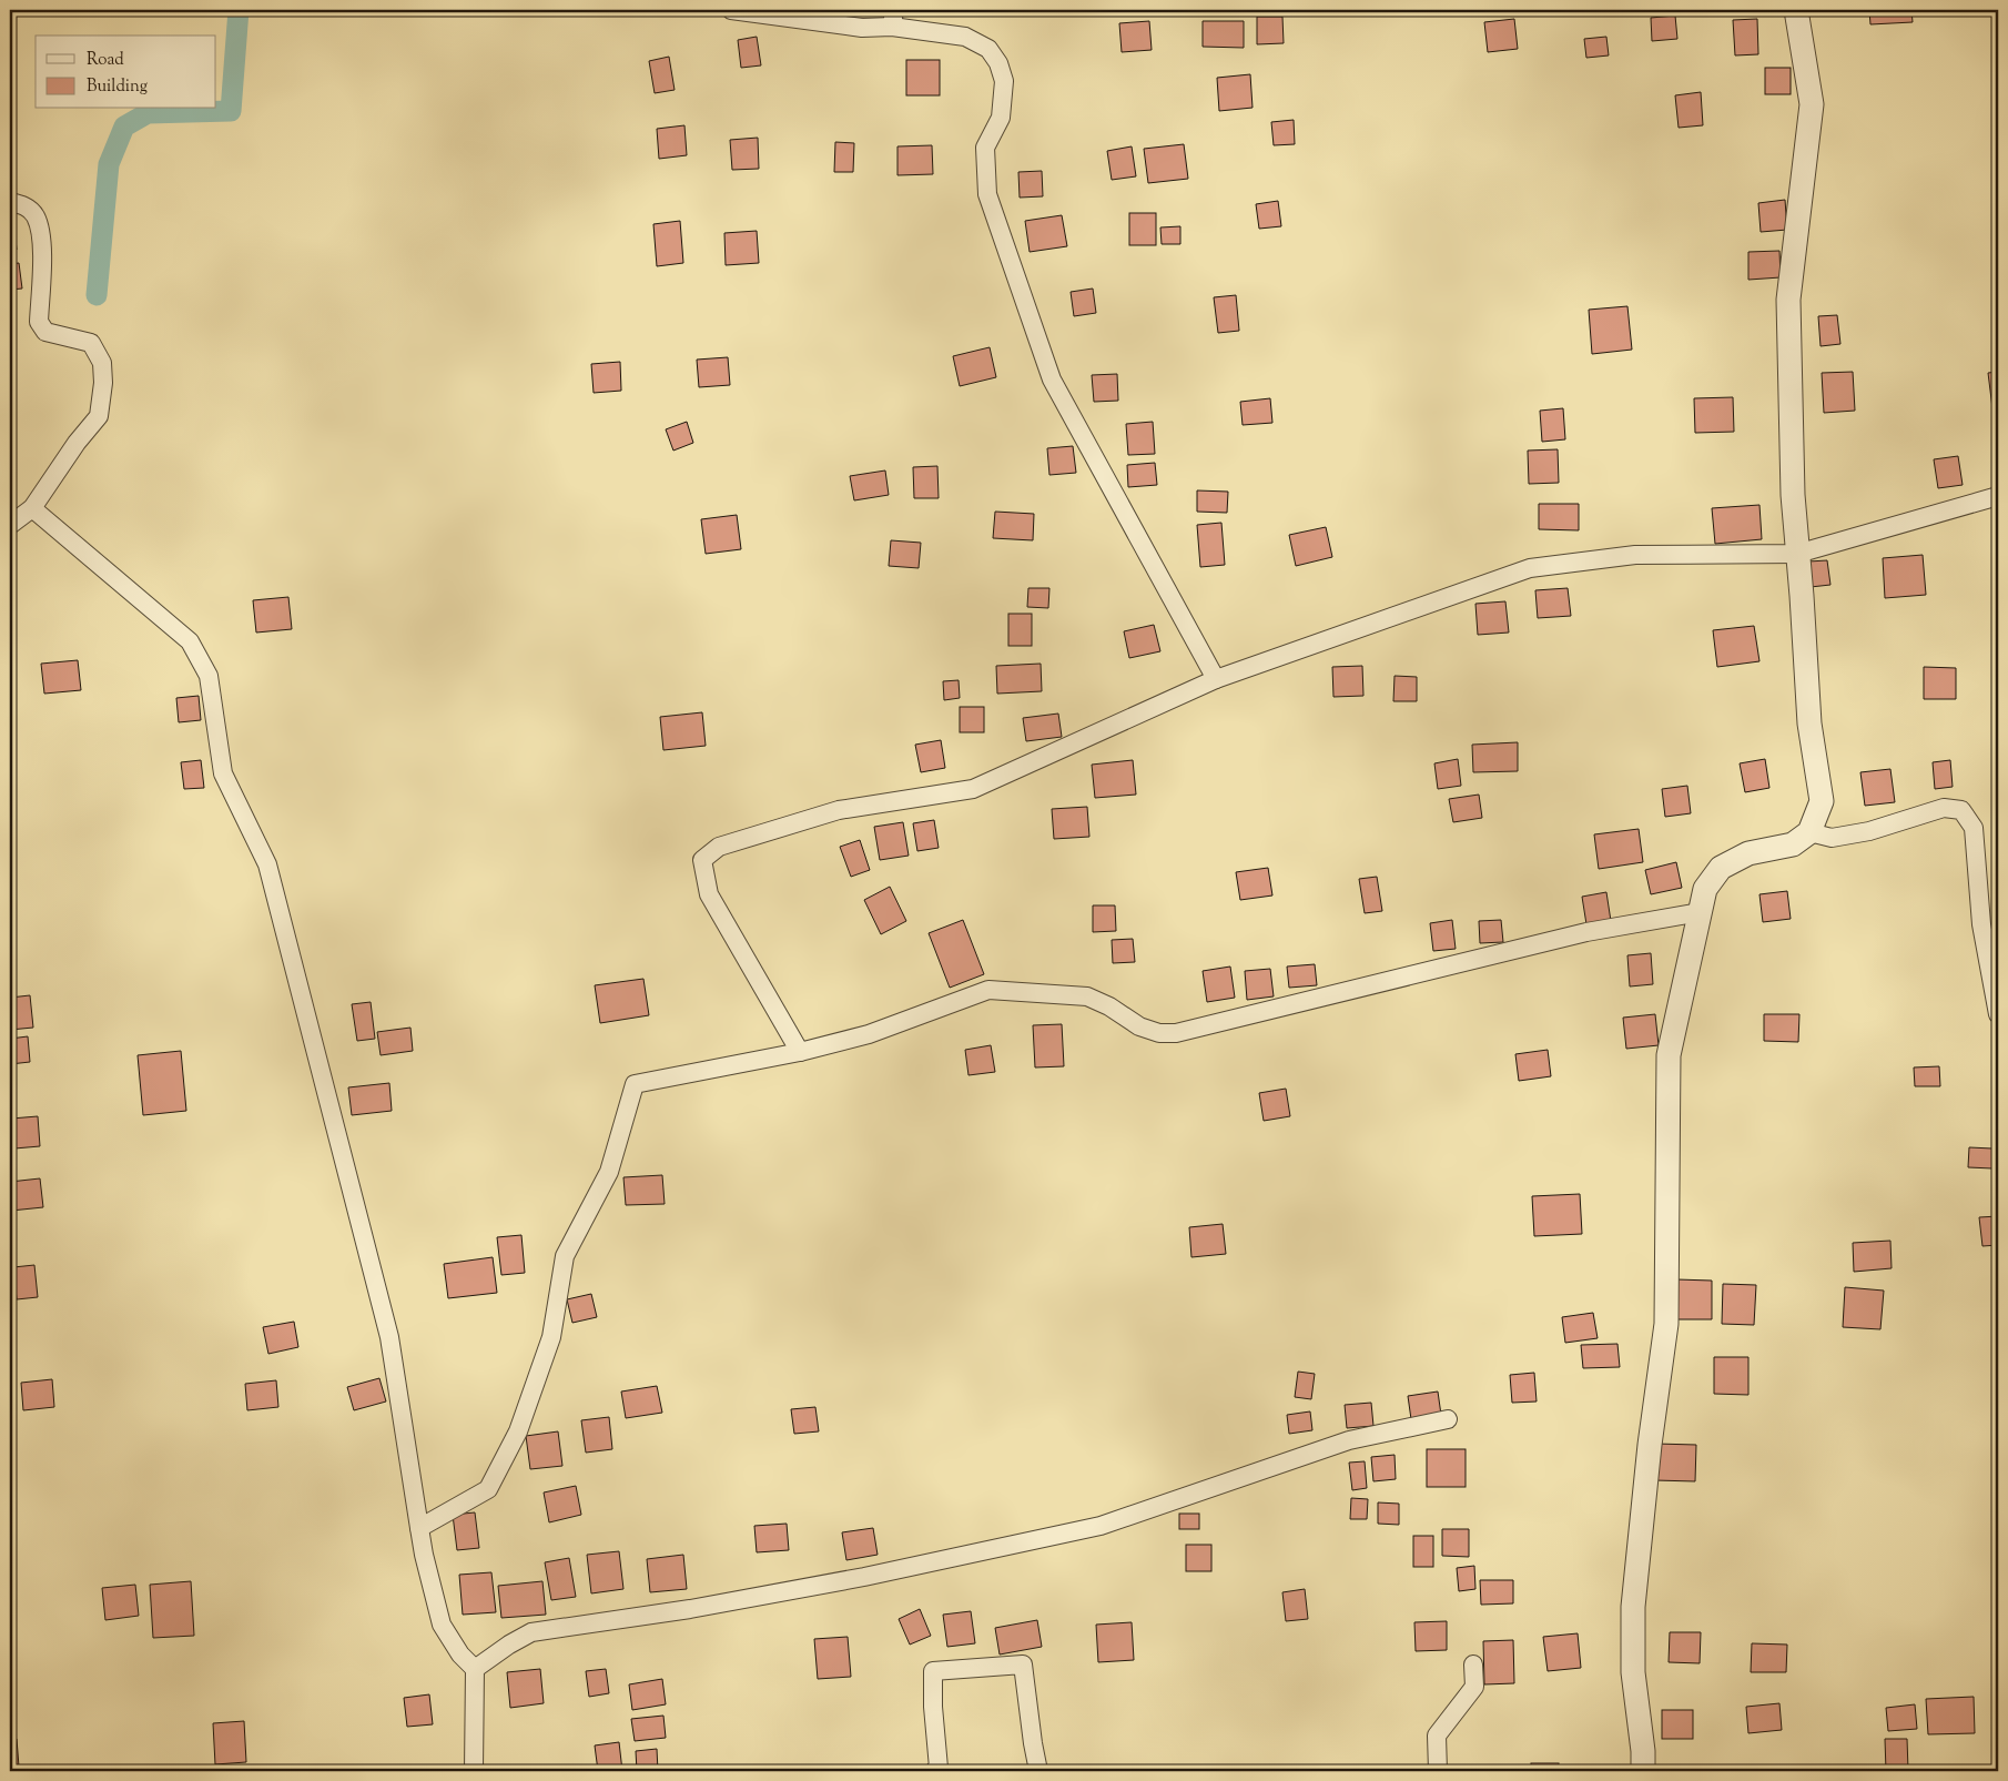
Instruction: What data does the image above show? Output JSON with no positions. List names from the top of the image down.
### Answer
{
  "legend": ["Road", "Building"]
}
